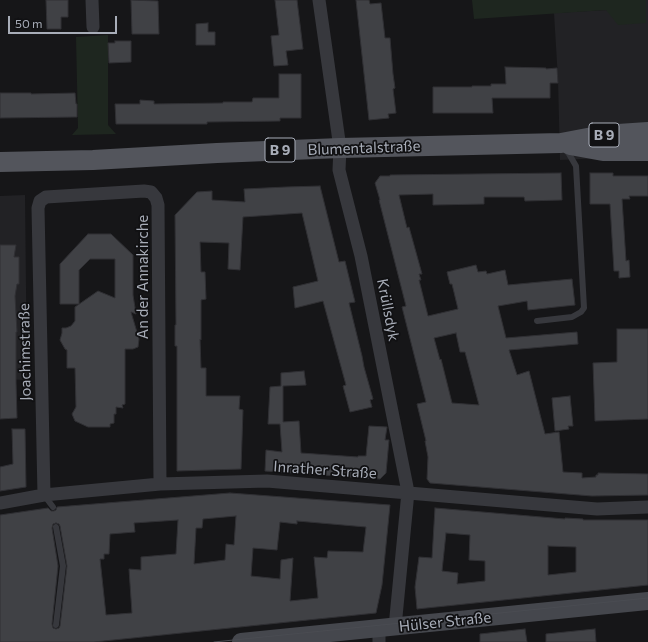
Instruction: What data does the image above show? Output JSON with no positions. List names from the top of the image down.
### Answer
{
  "streets": {
    "main road": ["B 9", "Blumentalstraße"],
    "street": [
      "An der Annakirche",
      "Krüllsdyk",
      "Joachimstraße",
      "Inrather Straße",
      "Hülser Straße"
    ]
  },
  "crossings": [
    ["Blumentalstraße", "Krüllsdyk"],
    ["An der Annakirche", "Joachimstraße"],
    ["An der Annakirche", "Inrather Straße"],
    ["Krüllsdyk", "Inrather Straße"],
    ["Krüllsdyk", "Hülser Straße"],
    ["Joachimstraße", "Inrather Straße"]
  ],
  "scale_bar": "50 m"
}
